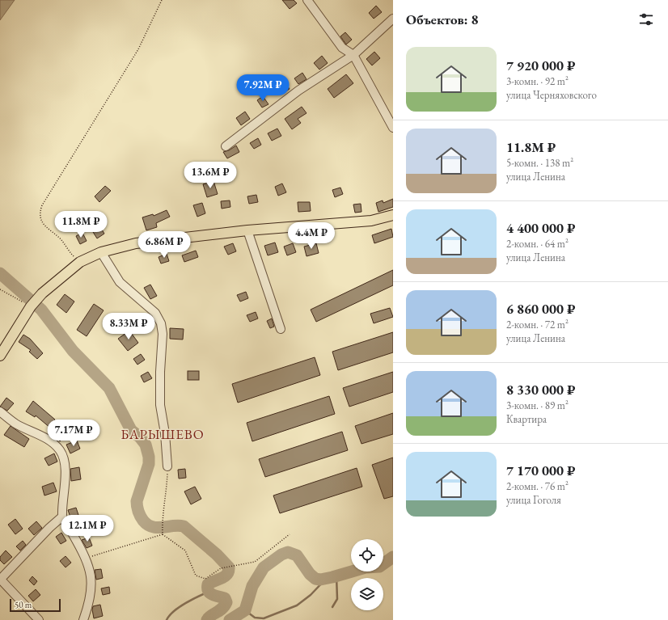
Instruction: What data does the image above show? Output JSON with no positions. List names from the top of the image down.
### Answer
{
  "districts": ["БАРЫШЕВО"],
  "scale_bar": "50 m",
  "page": {
    "heading": "Объектов: 8",
    "list": [
      {
        "name": "7 920 000 ₽",
        "note": "3-комн. · 92 m² · улица Черняховского"
      },
      {
        "name": "11.8M ₽",
        "note": "5-комн. · 138 m² · улица Ленина"
      },
      {
        "name": "4 400 000 ₽",
        "note": "2-комн. · 64 m² · улица Ленина"
      },
      {
        "name": "6 860 000 ₽",
        "note": "2-комн. · 72 m² · улица Ленина"
      },
      {
        "name": "8 330 000 ₽",
        "note": "3-комн. · 89 m² · Квартира"
      },
      {
        "name": "7 170 000 ₽",
        "note": "2-комн. · 76 m² · улица Гоголя"
      }
    ],
    "price": [
      "7.92M ₽",
      "13.6M ₽",
      "11.8M ₽",
      "4.4M ₽",
      "6.86M ₽",
      "8.33M ₽",
      "7.17M ₽",
      "12.1M ₽"
    ],
    "scale": "50 m"
  }
}
